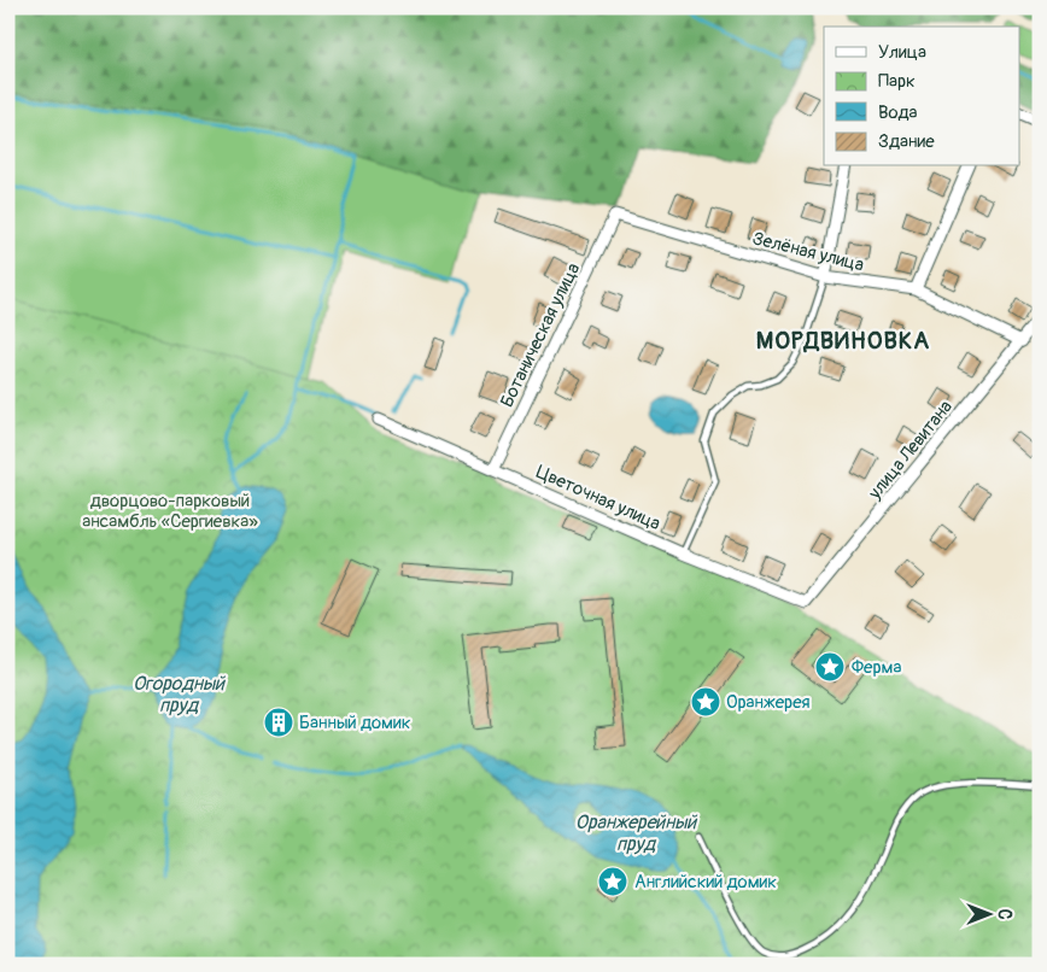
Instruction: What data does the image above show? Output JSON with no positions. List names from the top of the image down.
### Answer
{
  "streets": {
    "street": [
      "Зелёная улица",
      "Ботаническая улица",
      "улица Левитана",
      "Цветочная улица"
    ]
  },
  "crossings": [
    ["Зелёная улица", "Ботаническая улица"],
    ["Зелёная улица", "улица Левитана"],
    ["Ботаническая улица", "Цветочная улица"],
    ["улица Левитана", "Цветочная улица"]
  ],
  "districts": ["МОРДВИНОВКА"],
  "water": ["Огородный пруд", "Оранжерейный пруд"],
  "parks": ["дворцово-парковый ансамбль «Сергиевка»"],
  "places": {
    "place": ["Ферма", "Оранжерея", "Английский домик"],
    "building": ["Банный домик"]
  },
  "legend": [
    "Улица",
    "Парк",
    "Вода",
    "Здание"
  ],
  "north": "right"
}
